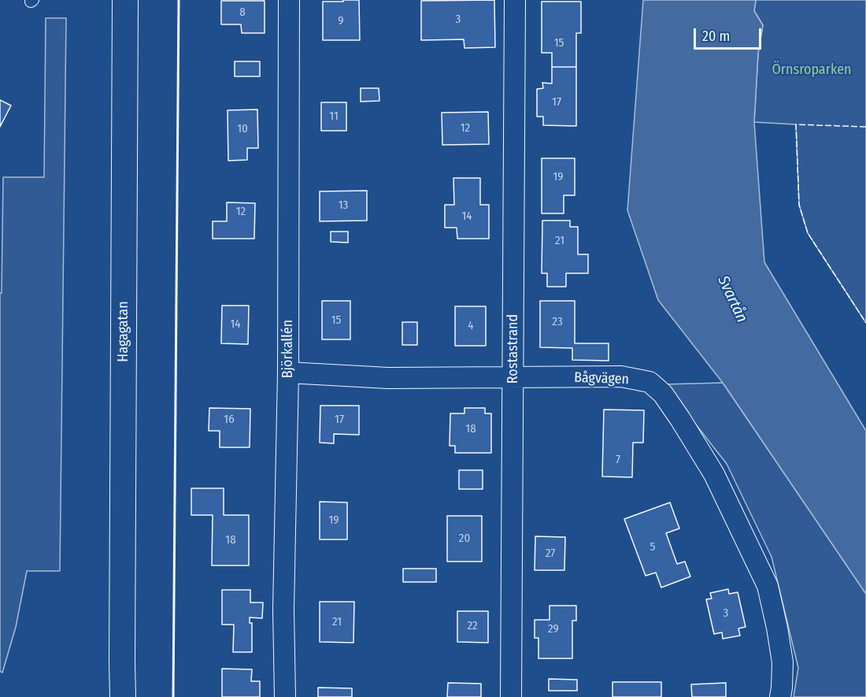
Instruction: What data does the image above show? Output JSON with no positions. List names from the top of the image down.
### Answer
{
  "streets": {
    "street": [
      "Hagagatan",
      "Björkallén",
      "Rostastrand",
      "Bågvägen"
    ]
  },
  "crossings": [
    ["Björkallén", "Bågvägen"],
    ["Rostastrand", "Bågvägen"]
  ],
  "water": ["Svartån"],
  "parks": ["Örnsroparken"],
  "house_numbers": [
    "8",
    "3",
    "9",
    "15",
    "17",
    "11",
    "12",
    "10",
    "19",
    "13",
    "12",
    "14",
    "21",
    "15",
    "23",
    "14",
    "4",
    "16",
    "17",
    "18",
    "7",
    "19",
    "20",
    "18",
    "5",
    "27",
    "3",
    "21",
    "22",
    "29"
  ],
  "scale_bar": "20 m"
}
